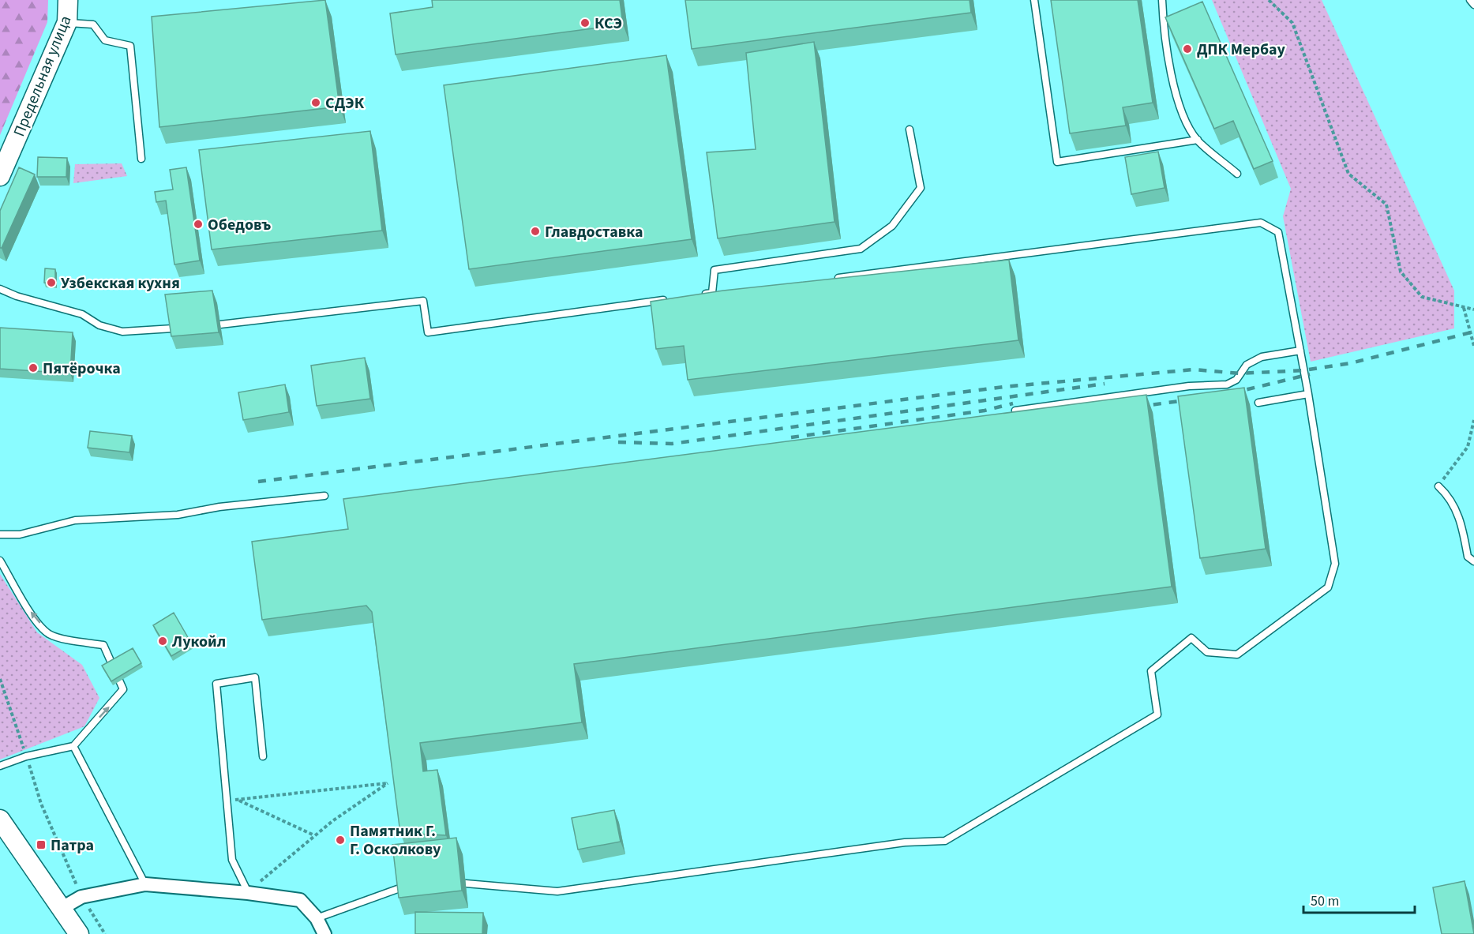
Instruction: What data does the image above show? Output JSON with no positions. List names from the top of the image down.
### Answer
{
  "streets": {
    "street": ["Предельная улица"]
  },
  "places": {
    "other": [
      "КСЭ",
      "ДПК Мербау",
      "СДЭК",
      "Обедовъ",
      "Главдоставка",
      "Узбекская кухня",
      "Пятёрочка",
      "Лукойл",
      "Памятник Г. Г. Осколкову"
    ],
    "transit": ["Патра"]
  },
  "scale_bar": "50 m"
}
